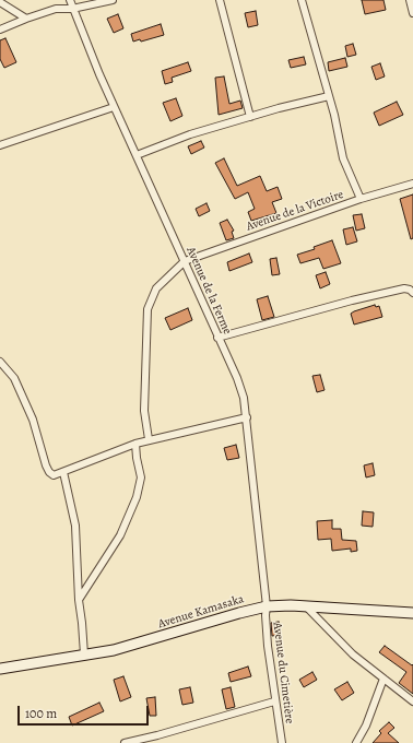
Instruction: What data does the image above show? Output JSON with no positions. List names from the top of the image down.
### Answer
{
  "streets": {
    "street": [
      "Avenue de la Victoire",
      "Avenue de la Ferme",
      "Avenue Kamasaka",
      "Avenue du Cimetière"
    ]
  },
  "crossings": [
    ["Avenue de la Victoire", "Avenue de la Ferme"],
    ["Avenue de la Ferme", "Avenue Kamasaka"],
    ["Avenue de la Ferme", "Avenue du Cimetière"],
    ["Avenue Kamasaka", "Avenue du Cimetière"]
  ],
  "scale_bar": "100 m"
}
